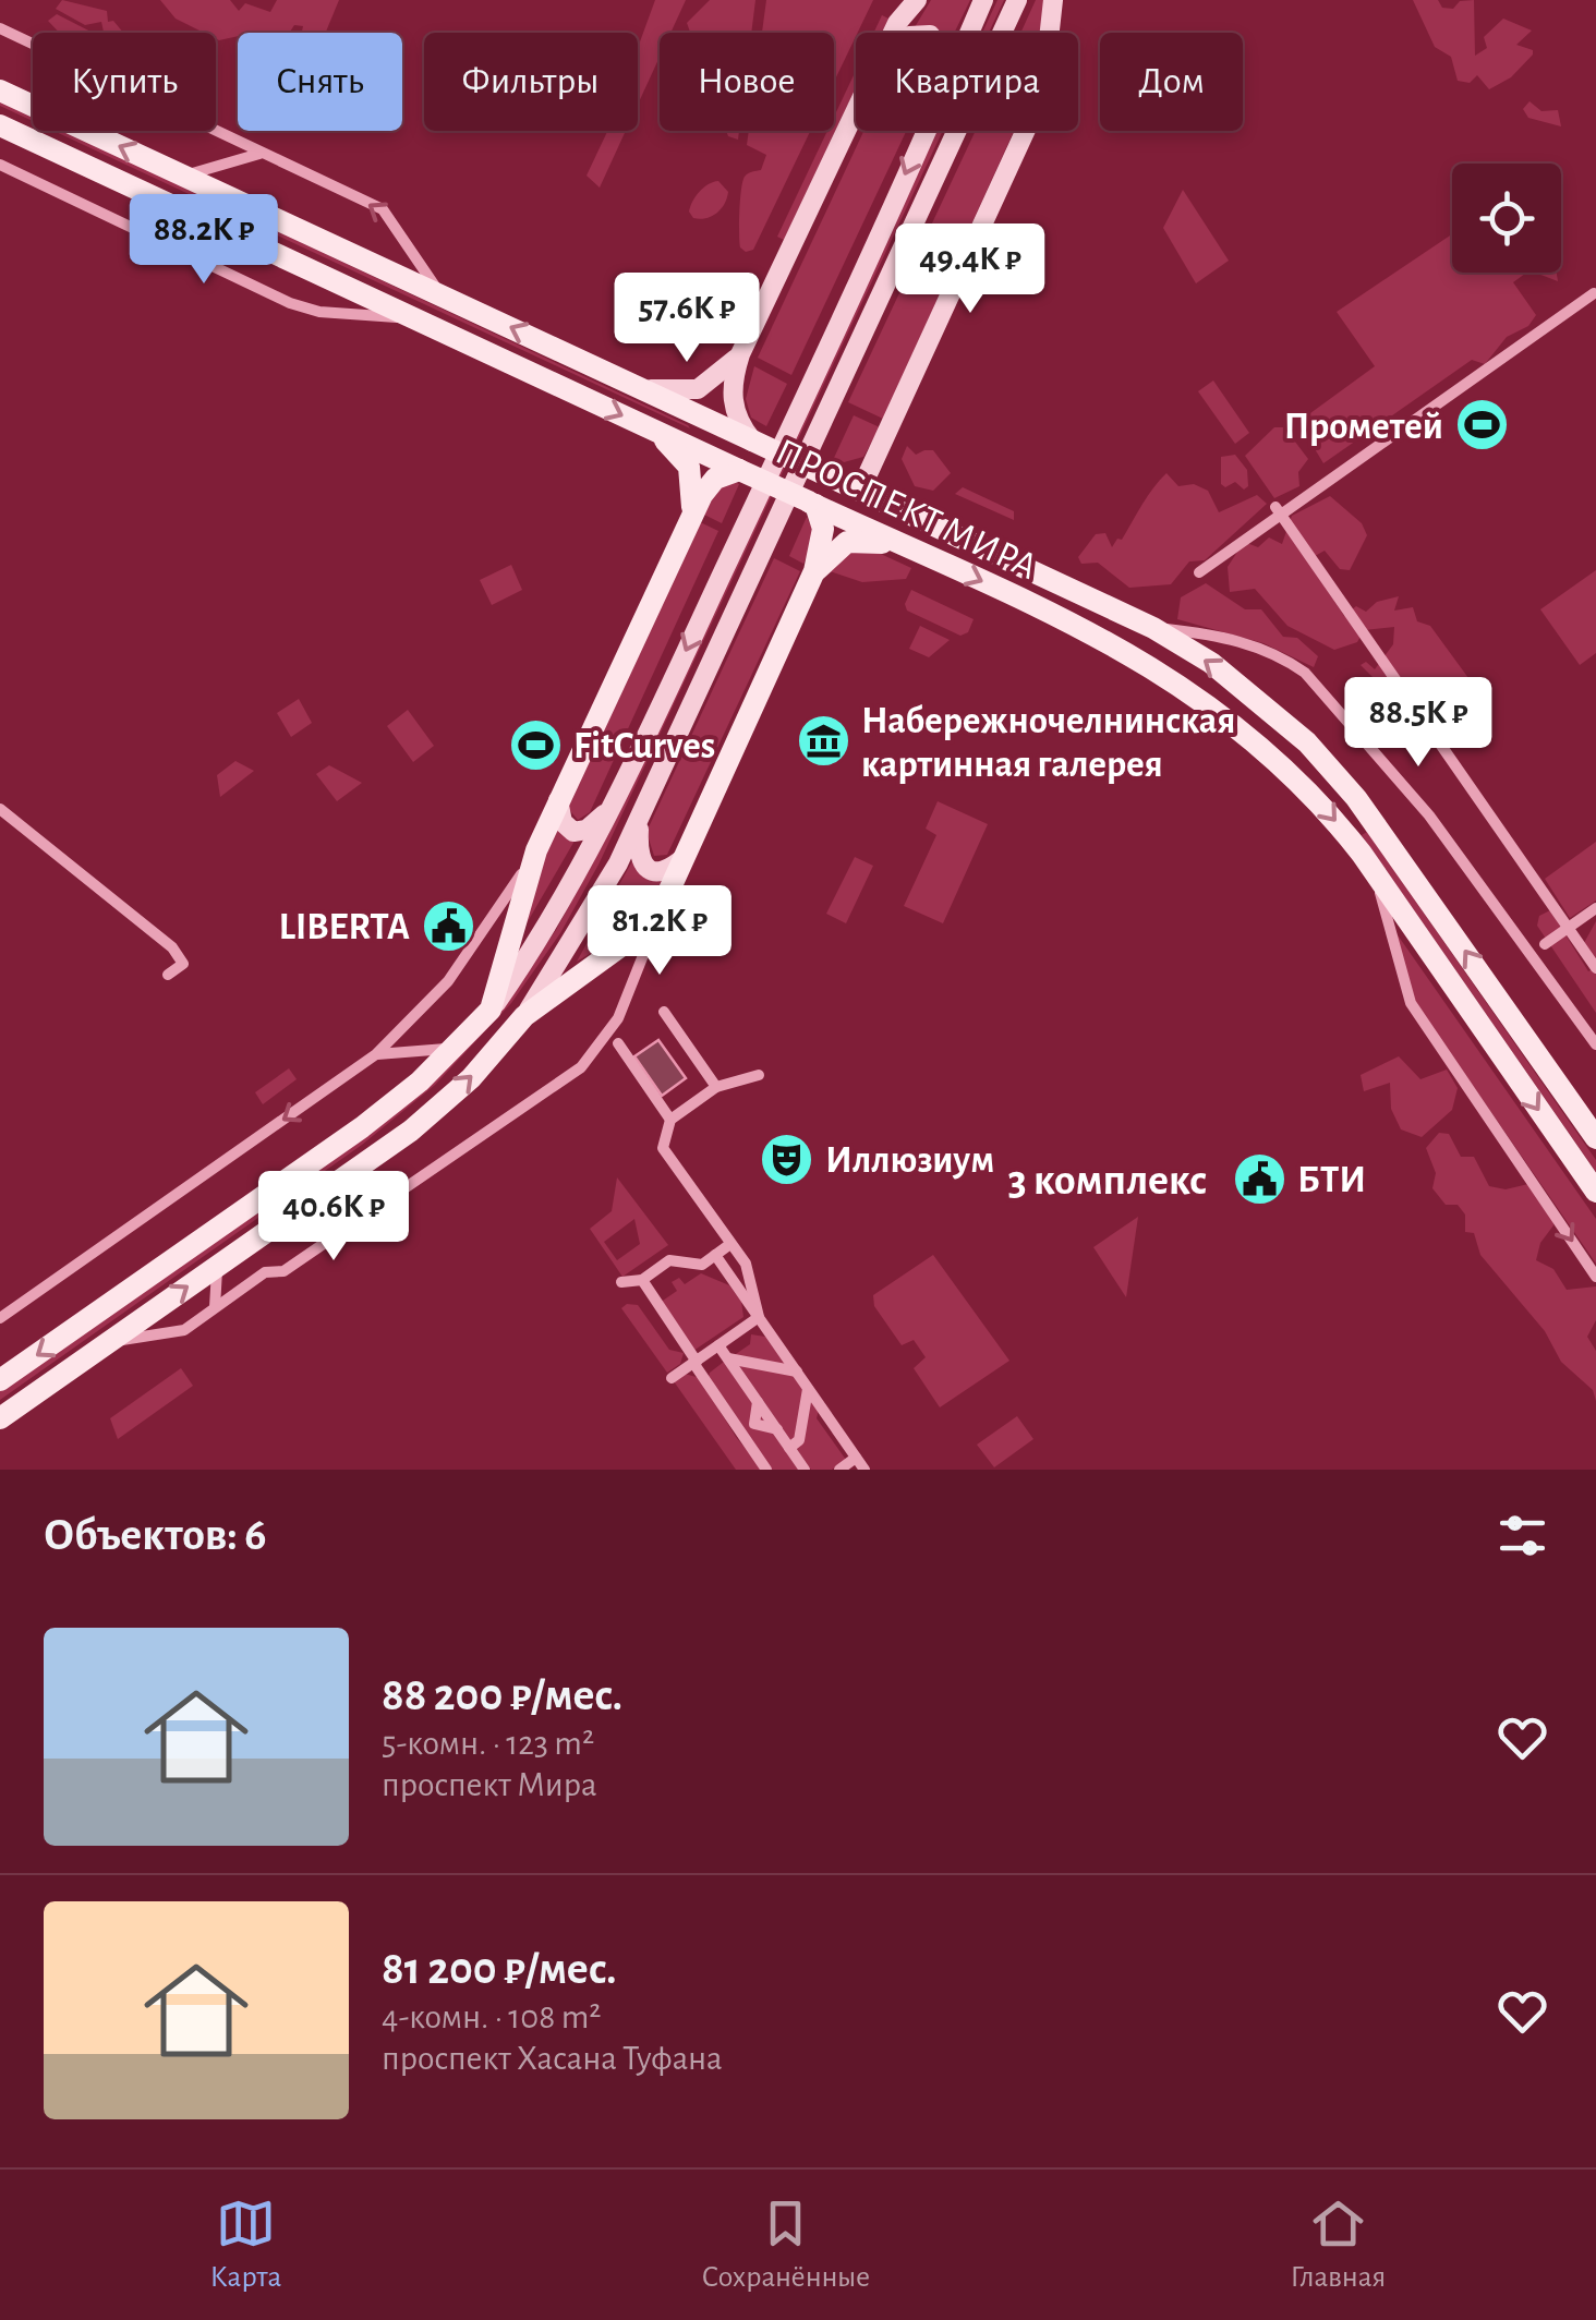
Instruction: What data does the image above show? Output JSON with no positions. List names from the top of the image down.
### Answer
{
  "streets": {
    "main road": ["ПРОСПЕКТ МИРА"]
  },
  "districts": ["3 комплекс"],
  "places": {
    "sports": ["Прометей", "FitCurves"],
    "museum": ["Набережночелнинская картинная галерея"],
    "public building": ["LIBERTA", "БТИ"],
    "theatre": ["Иллюзиум"]
  },
  "page": {
    "chip": [
      "Купить",
      "Снять",
      "Фильтры",
      "Новое",
      "Квартира",
      "Дом"
    ],
    "price": [
      "88.2K ₽",
      "49.4K ₽",
      "57.6K ₽",
      "88.5K ₽",
      "81.2K ₽",
      "40.6K ₽"
    ],
    "heading": "Объектов: 6",
    "list": [
      {
        "name": "88 200 ₽/мес.",
        "note": "5-комн. · 123 m² · проспект Мира"
      },
      {
        "name": "81 200 ₽/мес.",
        "note": "4-комн. · 108 m² · проспект Хасана Туфана"
      }
    ],
    "tabs": ["Карта", "Сохранённые", "Главная"]
  }
}
